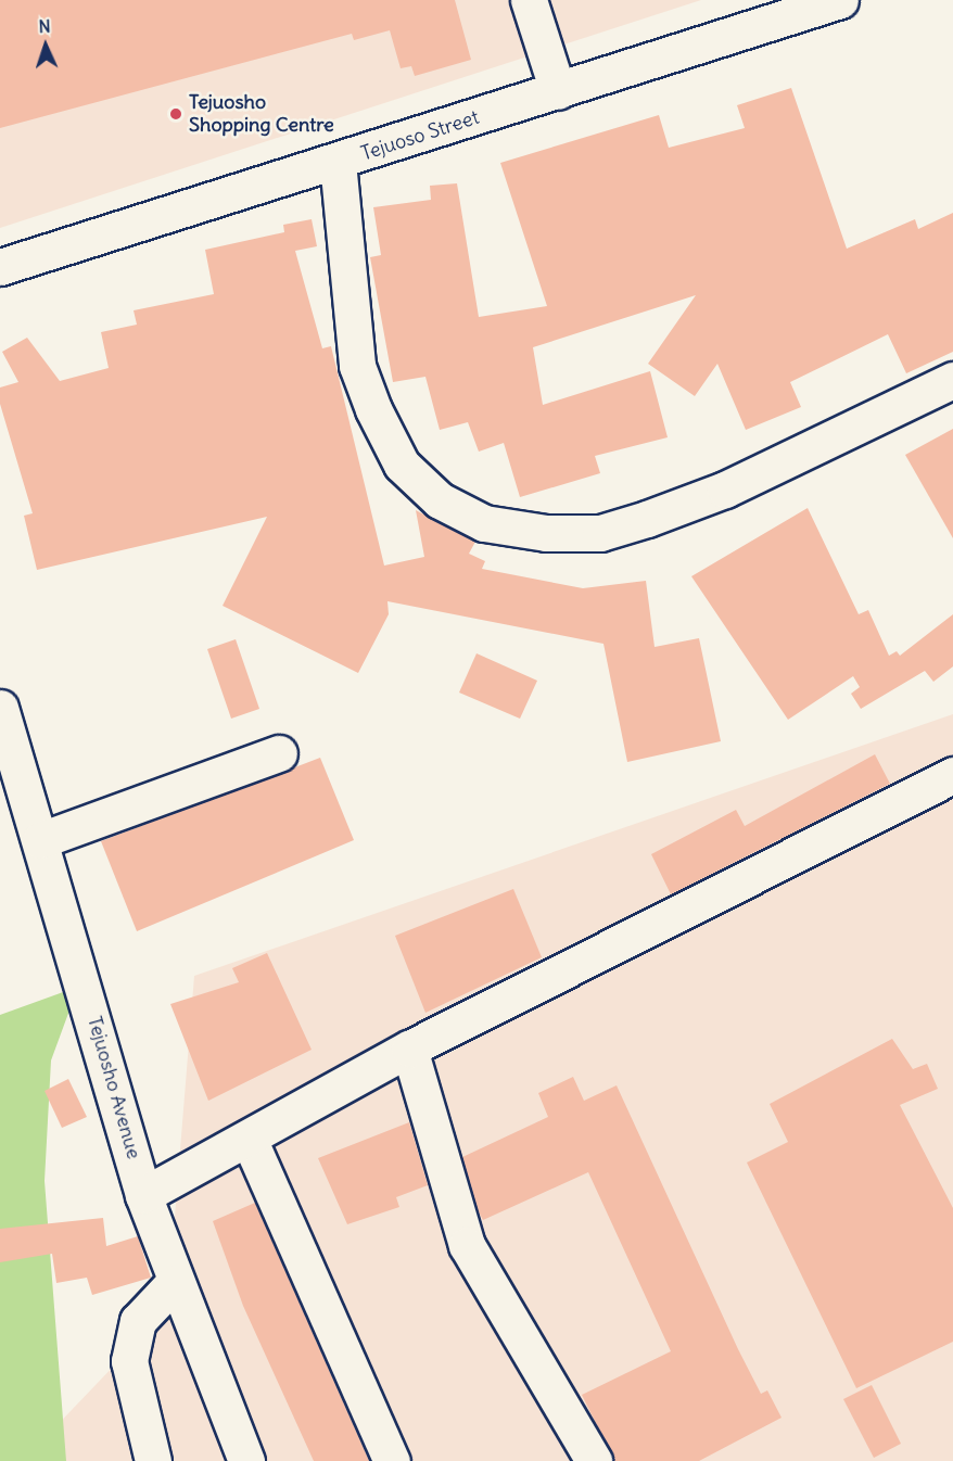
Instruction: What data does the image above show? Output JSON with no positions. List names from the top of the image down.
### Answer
{
  "streets": {
    "street": ["Tejuoso Street", "Tejuosho Avenue"]
  },
  "places": ["Tejuosho Shopping Centre"],
  "north": "top"
}
